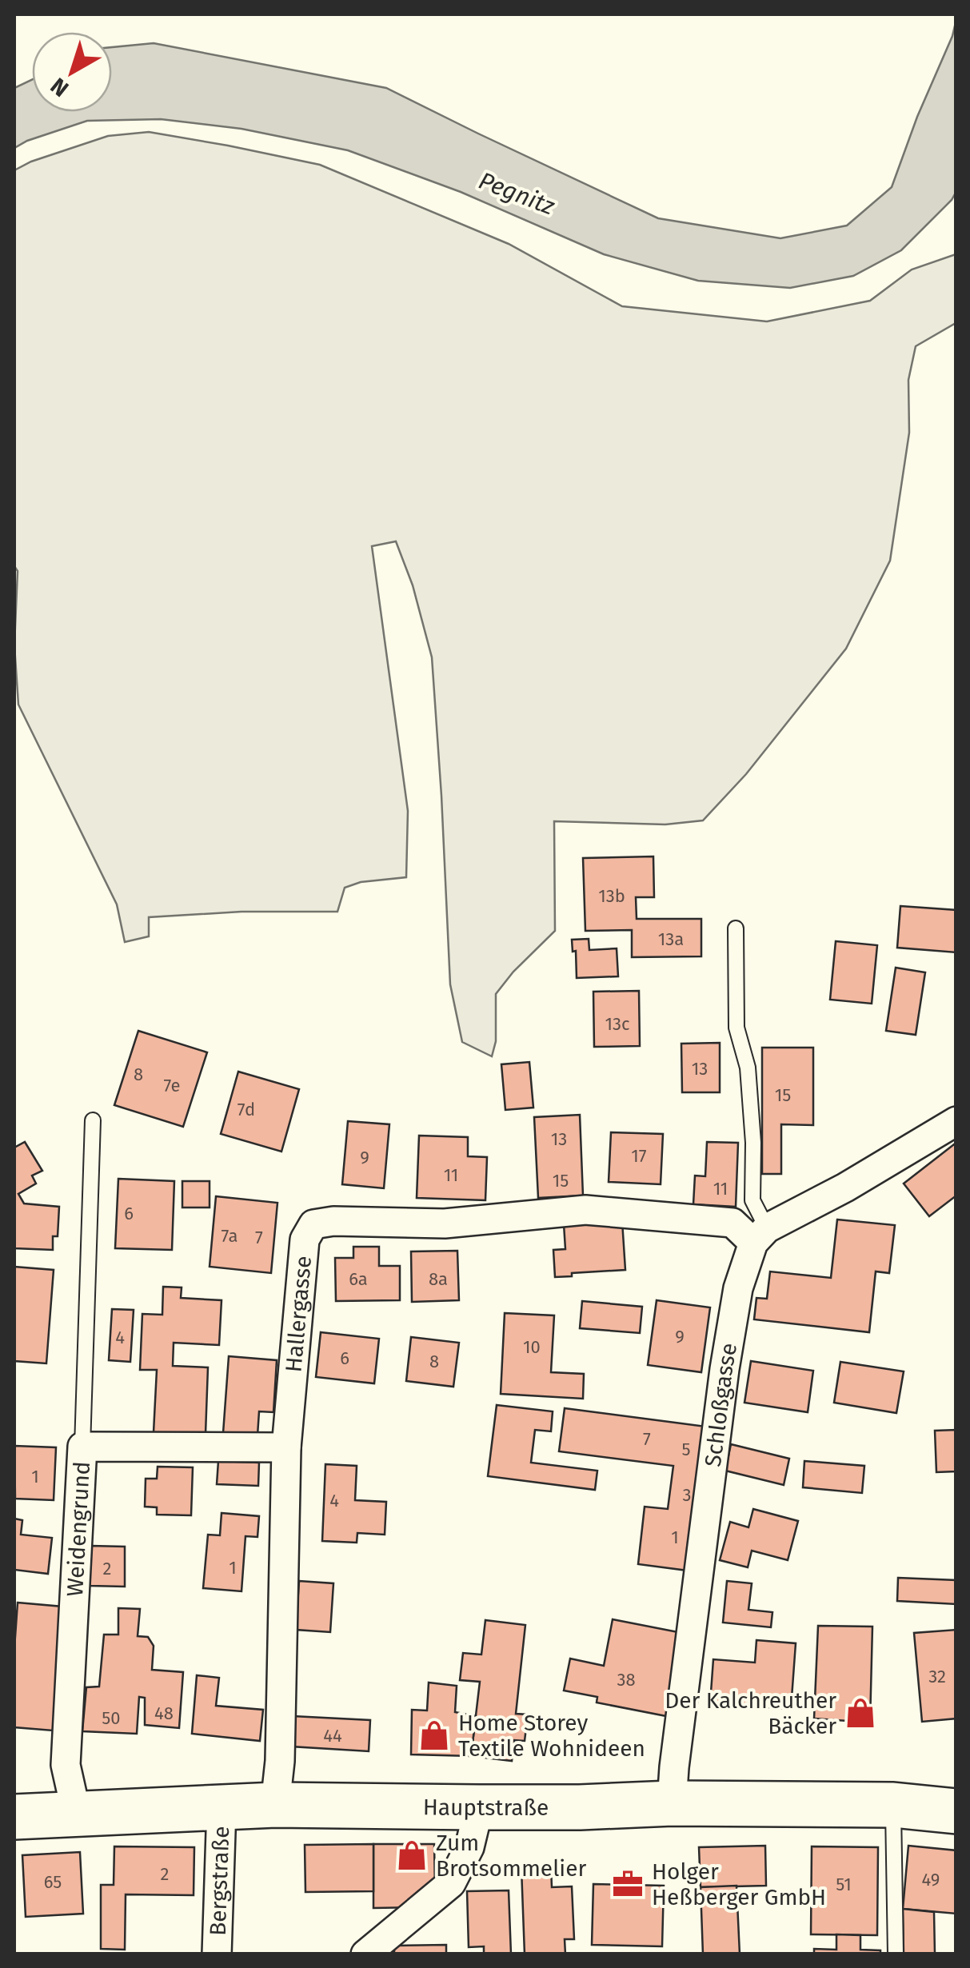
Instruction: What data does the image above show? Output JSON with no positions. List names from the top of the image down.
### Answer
{
  "streets": {
    "main road": ["Hauptstraße"],
    "street": [
      "Hallergasse",
      "Schloßgasse",
      "Weidengrund",
      "Bergstraße"
    ]
  },
  "crossings": [
    ["Hallergasse", "Schloßgasse"],
    ["Hallergasse", "Weidengrund"],
    ["Hallergasse", "Hauptstraße"],
    ["Schloßgasse", "Hauptstraße"],
    ["Weidengrund", "Hauptstraße"],
    ["Hauptstraße", "Bergstraße"]
  ],
  "water": ["Pegnitz"],
  "places": {
    "shop": ["Der Kalchreuther Bäcker", "Home Storey Textile Wohnideen", "Zum Brotsommelier"],
    "office": ["Holger Heßberger GmbH"]
  },
  "house_numbers": [
    "13b",
    "13a",
    "13c",
    "13",
    "8",
    "7e",
    "15",
    "7d",
    "13",
    "17",
    "9",
    "11",
    "15",
    "11",
    "6",
    "7a",
    "7",
    "6a",
    "8a",
    "9",
    "4",
    "10",
    "6",
    "8",
    "7",
    "5",
    "1",
    "3",
    "4",
    "1",
    "1",
    "2",
    "32",
    "38",
    "48",
    "50",
    "44",
    "2",
    "49",
    "65",
    "51"
  ],
  "north": "bottom left"
}
